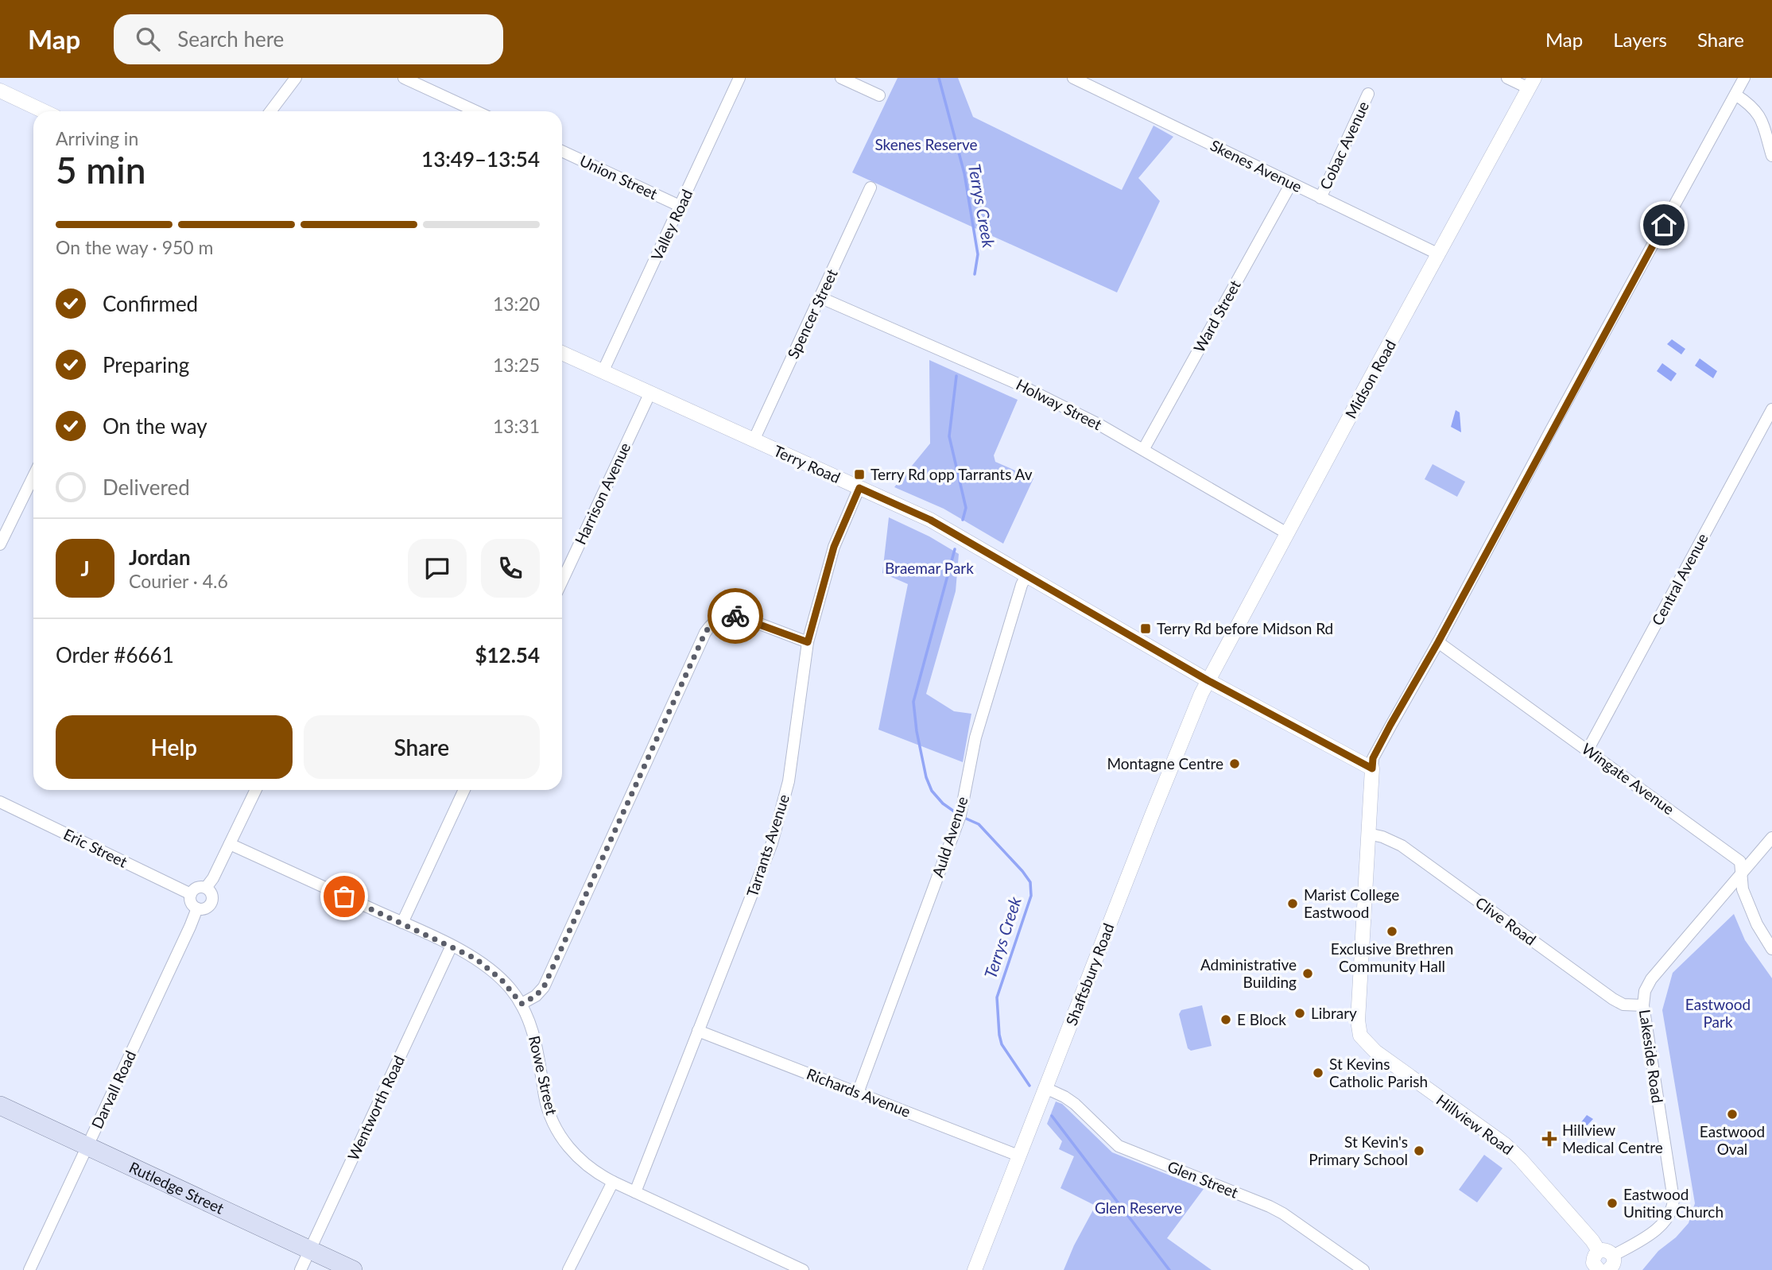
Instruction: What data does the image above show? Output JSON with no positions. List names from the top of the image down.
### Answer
{
  "streets": {
    "main road": ["Rutledge Street"],
    "street": [
      "Cobac Avenue",
      "Skenes Avenue",
      "Union Street",
      "Valley Road",
      "Spencer Street",
      "Ward Street",
      "Midson Road",
      "Holway Street",
      "Terry Road",
      "Harrison Avenue",
      "Central Avenue",
      "Wingate Avenue",
      "Auld Avenue",
      "Tarrants Avenue",
      "Eric Street",
      "Clive Road",
      "Shaftsbury Road",
      "Lakeside Road",
      "Rowe Street",
      "Darvall Road",
      "Richards Avenue",
      "Wentworth Road",
      "Hillview Road",
      "Glen Street"
    ]
  },
  "crossings": [
    ["Cobac Avenue", "Skenes Avenue"],
    ["Skenes Avenue", "Ward Street"],
    ["Skenes Avenue", "Midson Road"],
    ["Union Street", "Valley Road"],
    ["Valley Road", "Terry Road"],
    ["Spencer Street", "Holway Street"],
    ["Spencer Street", "Terry Road"],
    ["Ward Street", "Holway Street"],
    ["Midson Road", "Holway Street"],
    ["Midson Road", "Terry Road"],
    ["Midson Road", "Shaftsbury Road"],
    ["Terry Road", "Harrison Avenue"],
    ["Terry Road", "Auld Avenue"],
    ["Terry Road", "Tarrants Avenue"],
    ["Terry Road", "Shaftsbury Road"],
    ["Terry Road", "Hillview Road"],
    ["Central Avenue", "Wingate Avenue"],
    ["Wingate Avenue", "Lakeside Road"],
    ["Auld Avenue", "Richards Avenue"],
    ["Tarrants Avenue", "Rowe Street"],
    ["Tarrants Avenue", "Richards Avenue"],
    ["Eric Street", "Darvall Road"],
    ["Clive Road", "Lakeside Road"],
    ["Clive Road", "Hillview Road"],
    ["Shaftsbury Road", "Richards Avenue"],
    ["Shaftsbury Road", "Glen Street"],
    ["Rowe Street", "Wentworth Road"],
    ["Darvall Road", "Rutledge Street"],
    ["Wentworth Road", "Rutledge Street"]
  ],
  "water": ["Terrys Creek"],
  "parks": [
    "Skenes Reserve",
    "Braemar Park",
    "Eastwood Park",
    "Glen Reserve"
  ],
  "places": {
    "transit": ["Terry Rd opp Tarrants Av", "Terry Rd before Midson Rd"],
    "other": [
      "Montagne Centre",
      "Marist College Eastwood",
      "Exclusive Brethren Community Hall",
      "Administrative Building",
      "Library",
      "E Block",
      "St Kevins Catholic Parish",
      "Eastwood Oval",
      "St Kevin's Primary School",
      "Eastwood Uniting Church"
    ],
    "health": ["Hillview Medical Centre"]
  },
  "page": {
    "header": "Map",
    "search": "Search here",
    "nav": ["Map", "Layers", "Share"],
    "heading": ["5 min", "Arriving in", "13:49–13:54"],
    "panel": [
      "Jordan",
      "Courier · 4.6",
      "Order #6661",
      "$12.54"
    ],
    "bar": "On the way · 950 m",
    "list": [
      ["Confirmed", "13:20"],
      ["Preparing", "13:25"],
      ["On the way", "13:31"],
      "Delivered"
    ],
    "round": "J",
    "buttons": ["Help", "Share"]
  }
}
